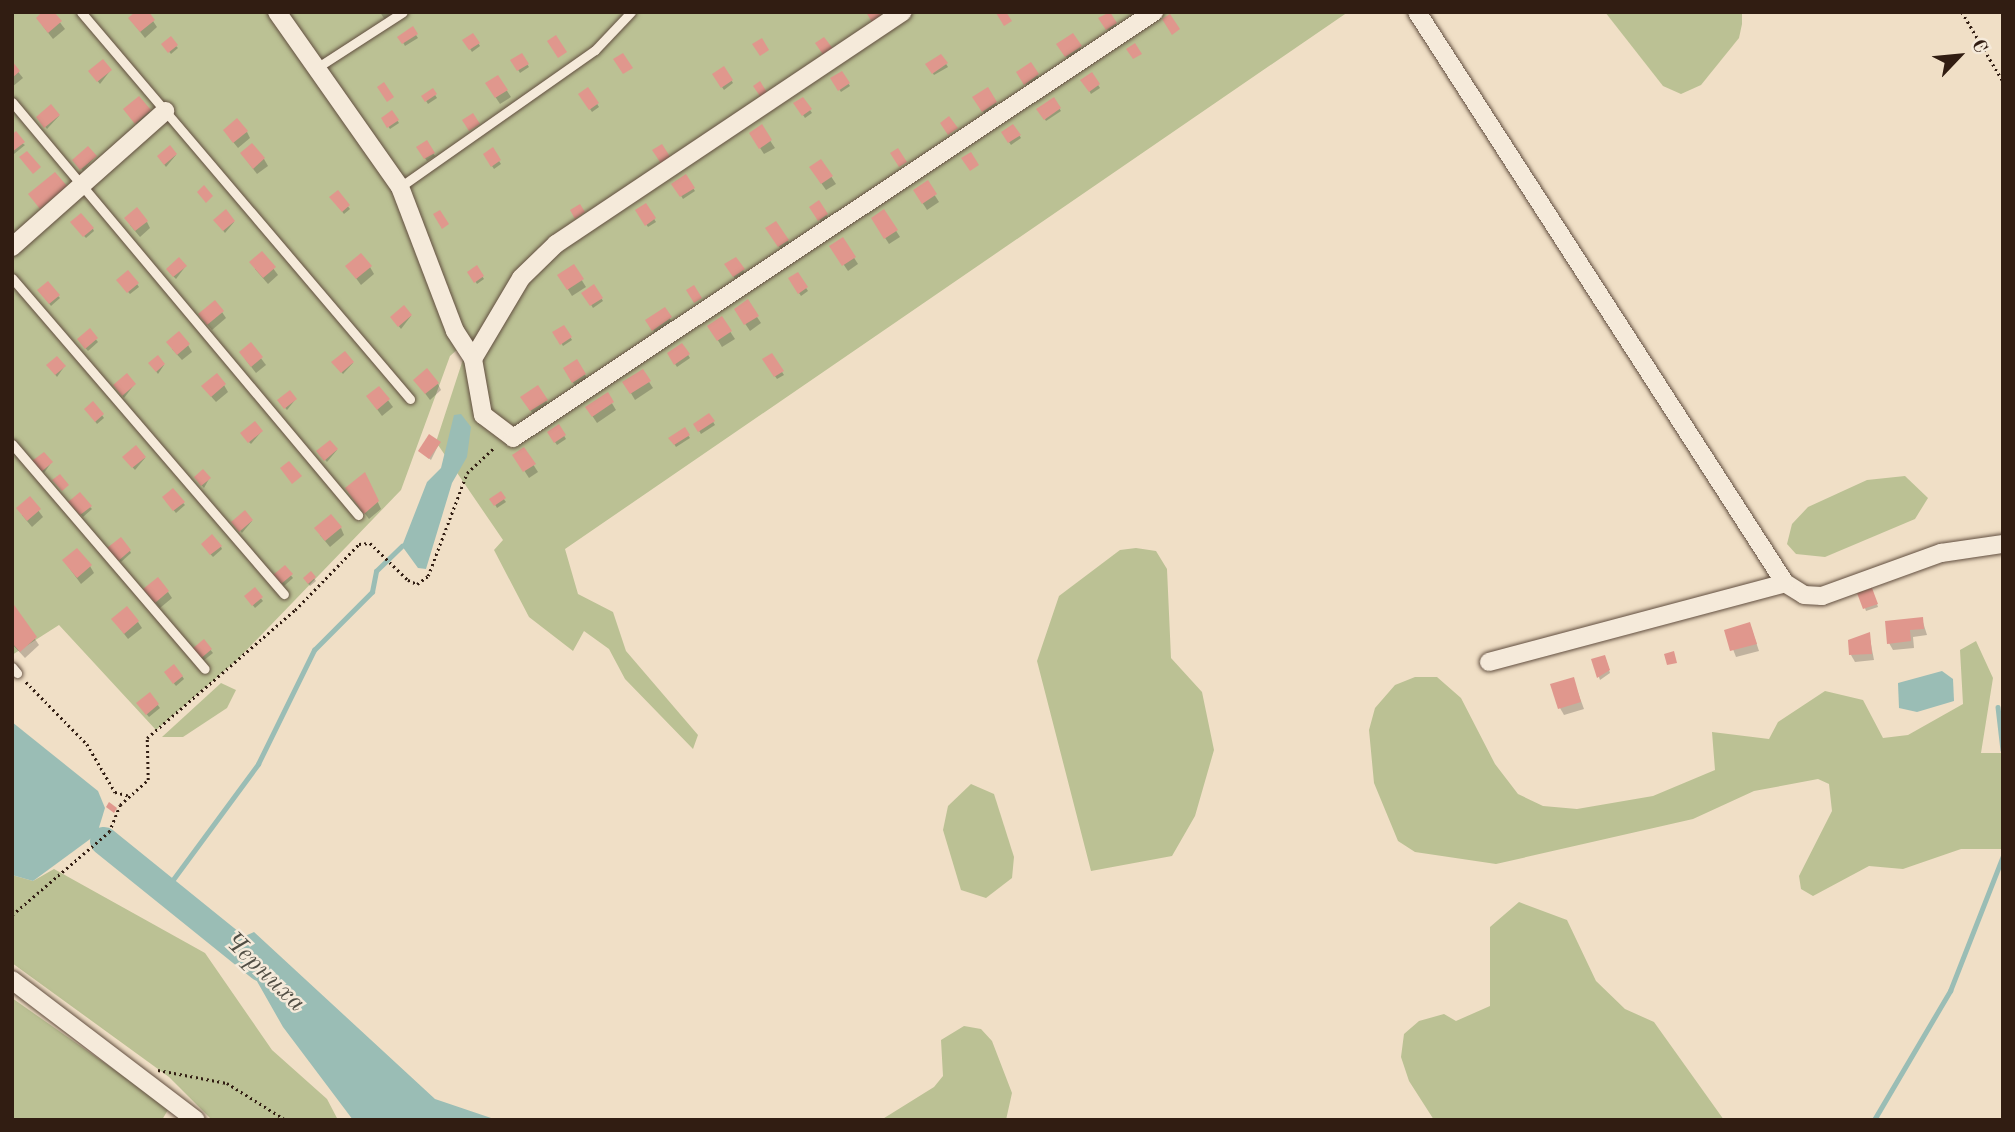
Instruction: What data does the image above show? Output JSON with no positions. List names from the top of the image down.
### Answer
{
  "water": ["Черниха"],
  "north": "top right"
}
